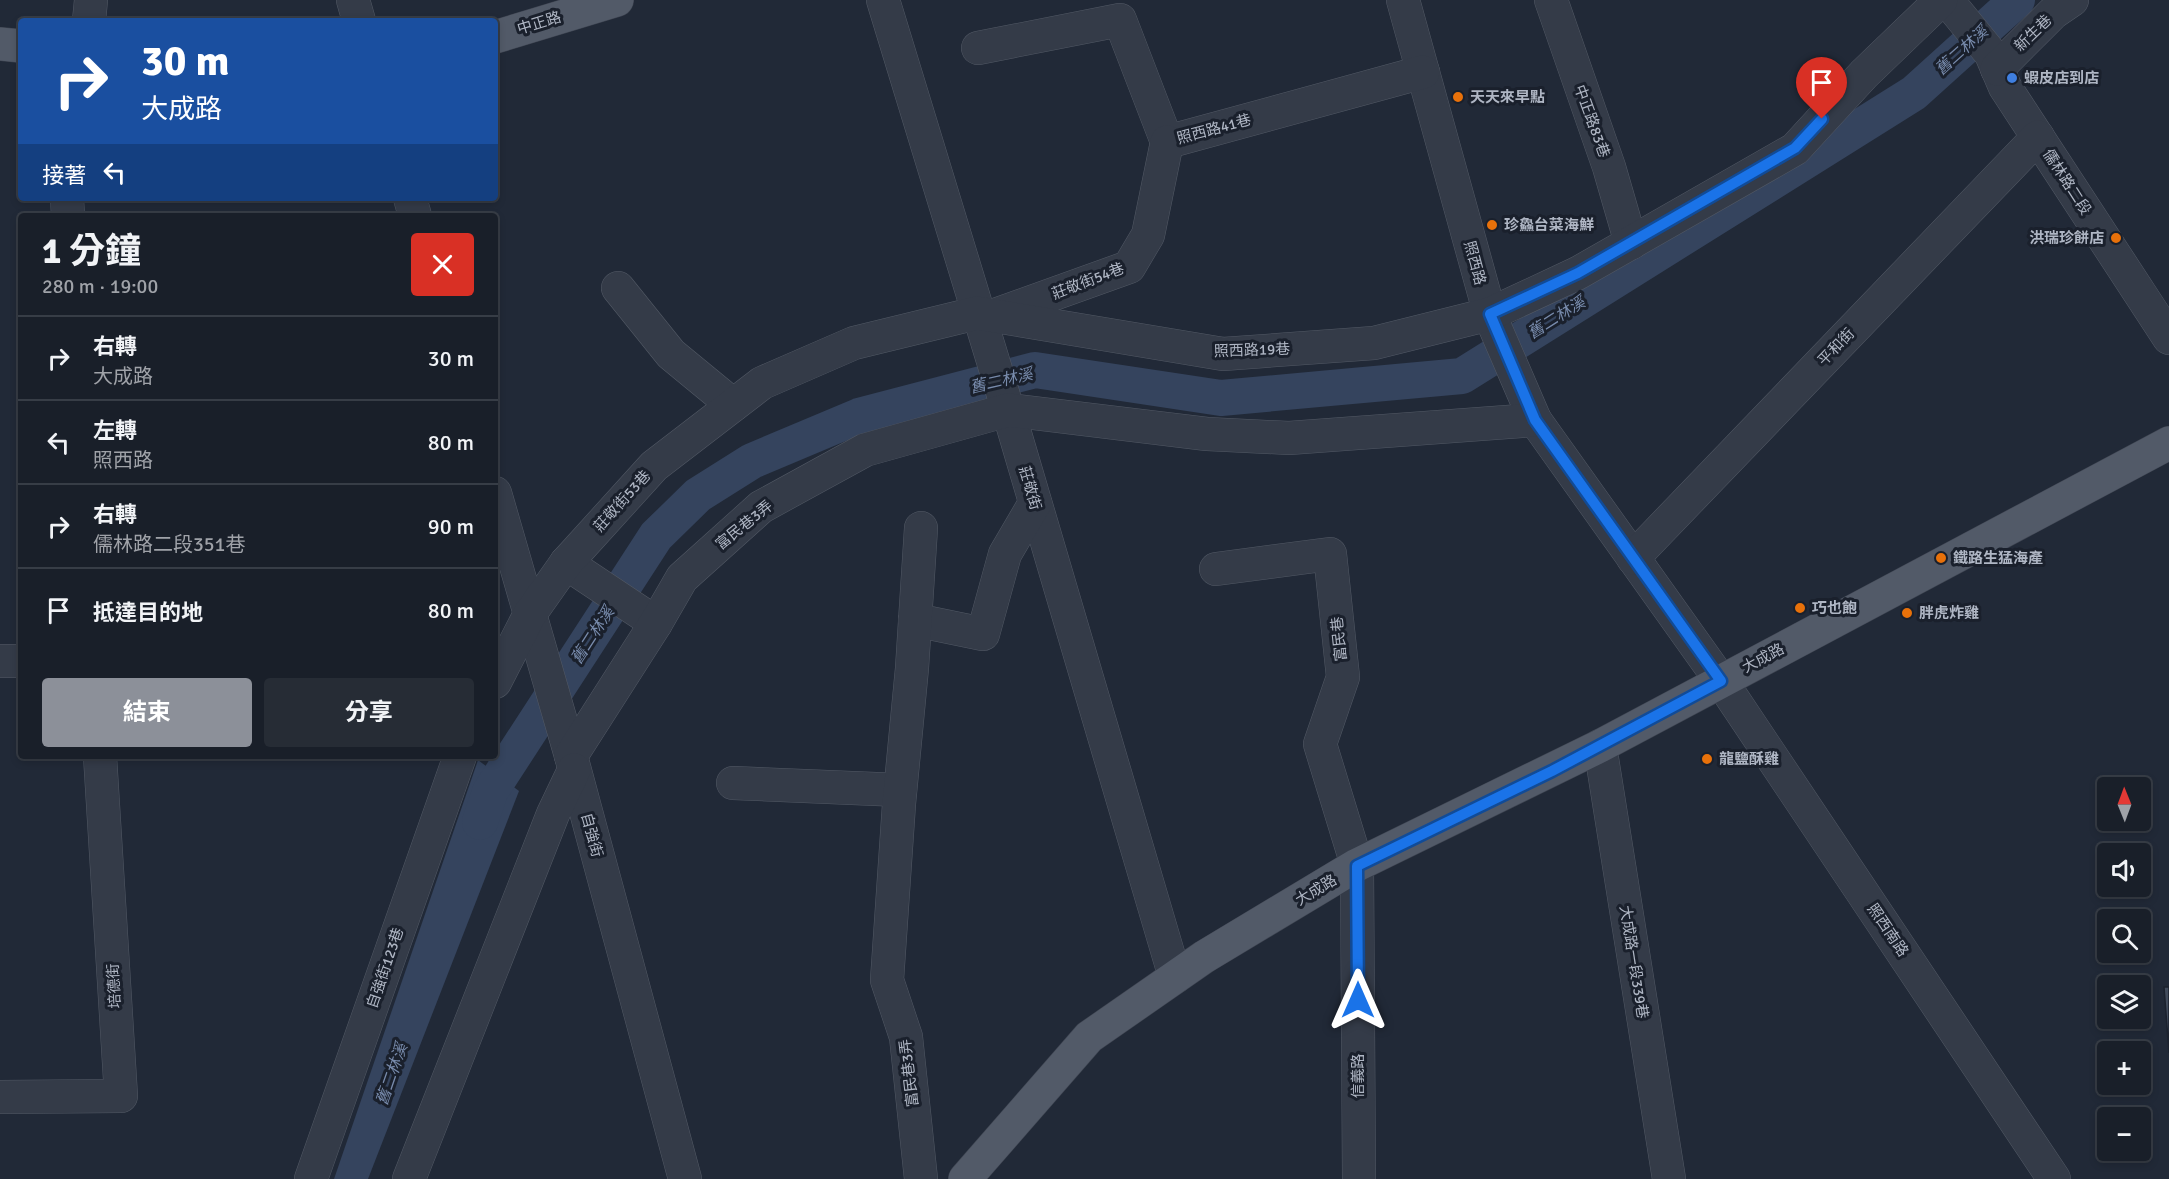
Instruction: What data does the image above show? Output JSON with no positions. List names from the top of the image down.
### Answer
{
  "streets": {
    "main road": ["中正路", "大成路"],
    "street": [
      "新生巷",
      "中正路83巷",
      "照西路41巷",
      "儒林路二段",
      "照西路",
      "莊敬街54巷",
      "平和街",
      "照西路19巷",
      "莊敬街",
      "莊敬街53巷",
      "富民巷3弄",
      "富民巷",
      "自強街",
      "照西南路",
      "大成路一段339巷",
      "自強街123巷",
      "培德街",
      "信義路"
    ]
  },
  "crossings": [
    ["新生巷", "儒林路二段"],
    ["中正路83巷", "照西路19巷"],
    ["照西路41巷", "照西路"],
    ["照西路41巷", "莊敬街54巷"],
    ["儒林路二段", "平和街"],
    ["儒林路二段", "照西路19巷"],
    ["照西路", "平和街"],
    ["照西路", "照西路19巷"],
    ["照西路", "大成路"],
    ["照西路", "照西南路"],
    ["莊敬街54巷", "照西路19巷"],
    ["莊敬街54巷", "莊敬街"],
    ["莊敬街54巷", "莊敬街53巷"],
    ["照西路19巷", "莊敬街"],
    ["照西路19巷", "莊敬街53巷"],
    ["莊敬街", "莊敬街53巷"],
    ["莊敬街", "富民巷3弄"],
    ["莊敬街", "大成路"],
    ["莊敬街53巷", "自強街"],
    ["富民巷3弄", "自強街"],
    ["富民巷", "大成路"],
    ["富民巷", "信義路"],
    ["大成路", "照西南路"],
    ["大成路", "大成路一段339巷"],
    ["大成路", "信義路"]
  ],
  "water": ["舊二林溪"],
  "places": [
    "蝦皮店到店",
    "天天來早點",
    "珍鱻台菜海鮮",
    "洪瑞珍餅店",
    "鐵路生猛海產",
    "巧也飽",
    "胖虎炸雞",
    "龍鹽酥雞"
  ],
  "north": "top",
  "page": {
    "turn": ["30 m", "大成路"],
    "then": "接著",
    "heading": ["1 分鐘", "280 m · 19:00"],
    "list": [
      {
        "name": "右轉",
        "note": "大成路",
        "value": "30 m"
      },
      {
        "name": "左轉",
        "note": "照西路",
        "value": "80 m"
      },
      {
        "name": "右轉",
        "note": "儒林路二段351巷",
        "value": "90 m"
      },
      {
        "name": "抵達目的地",
        "value": "80 m"
      }
    ],
    "buttons": ["結束", "分享"],
    "map_buttons": ["+", "−"]
  }
}
